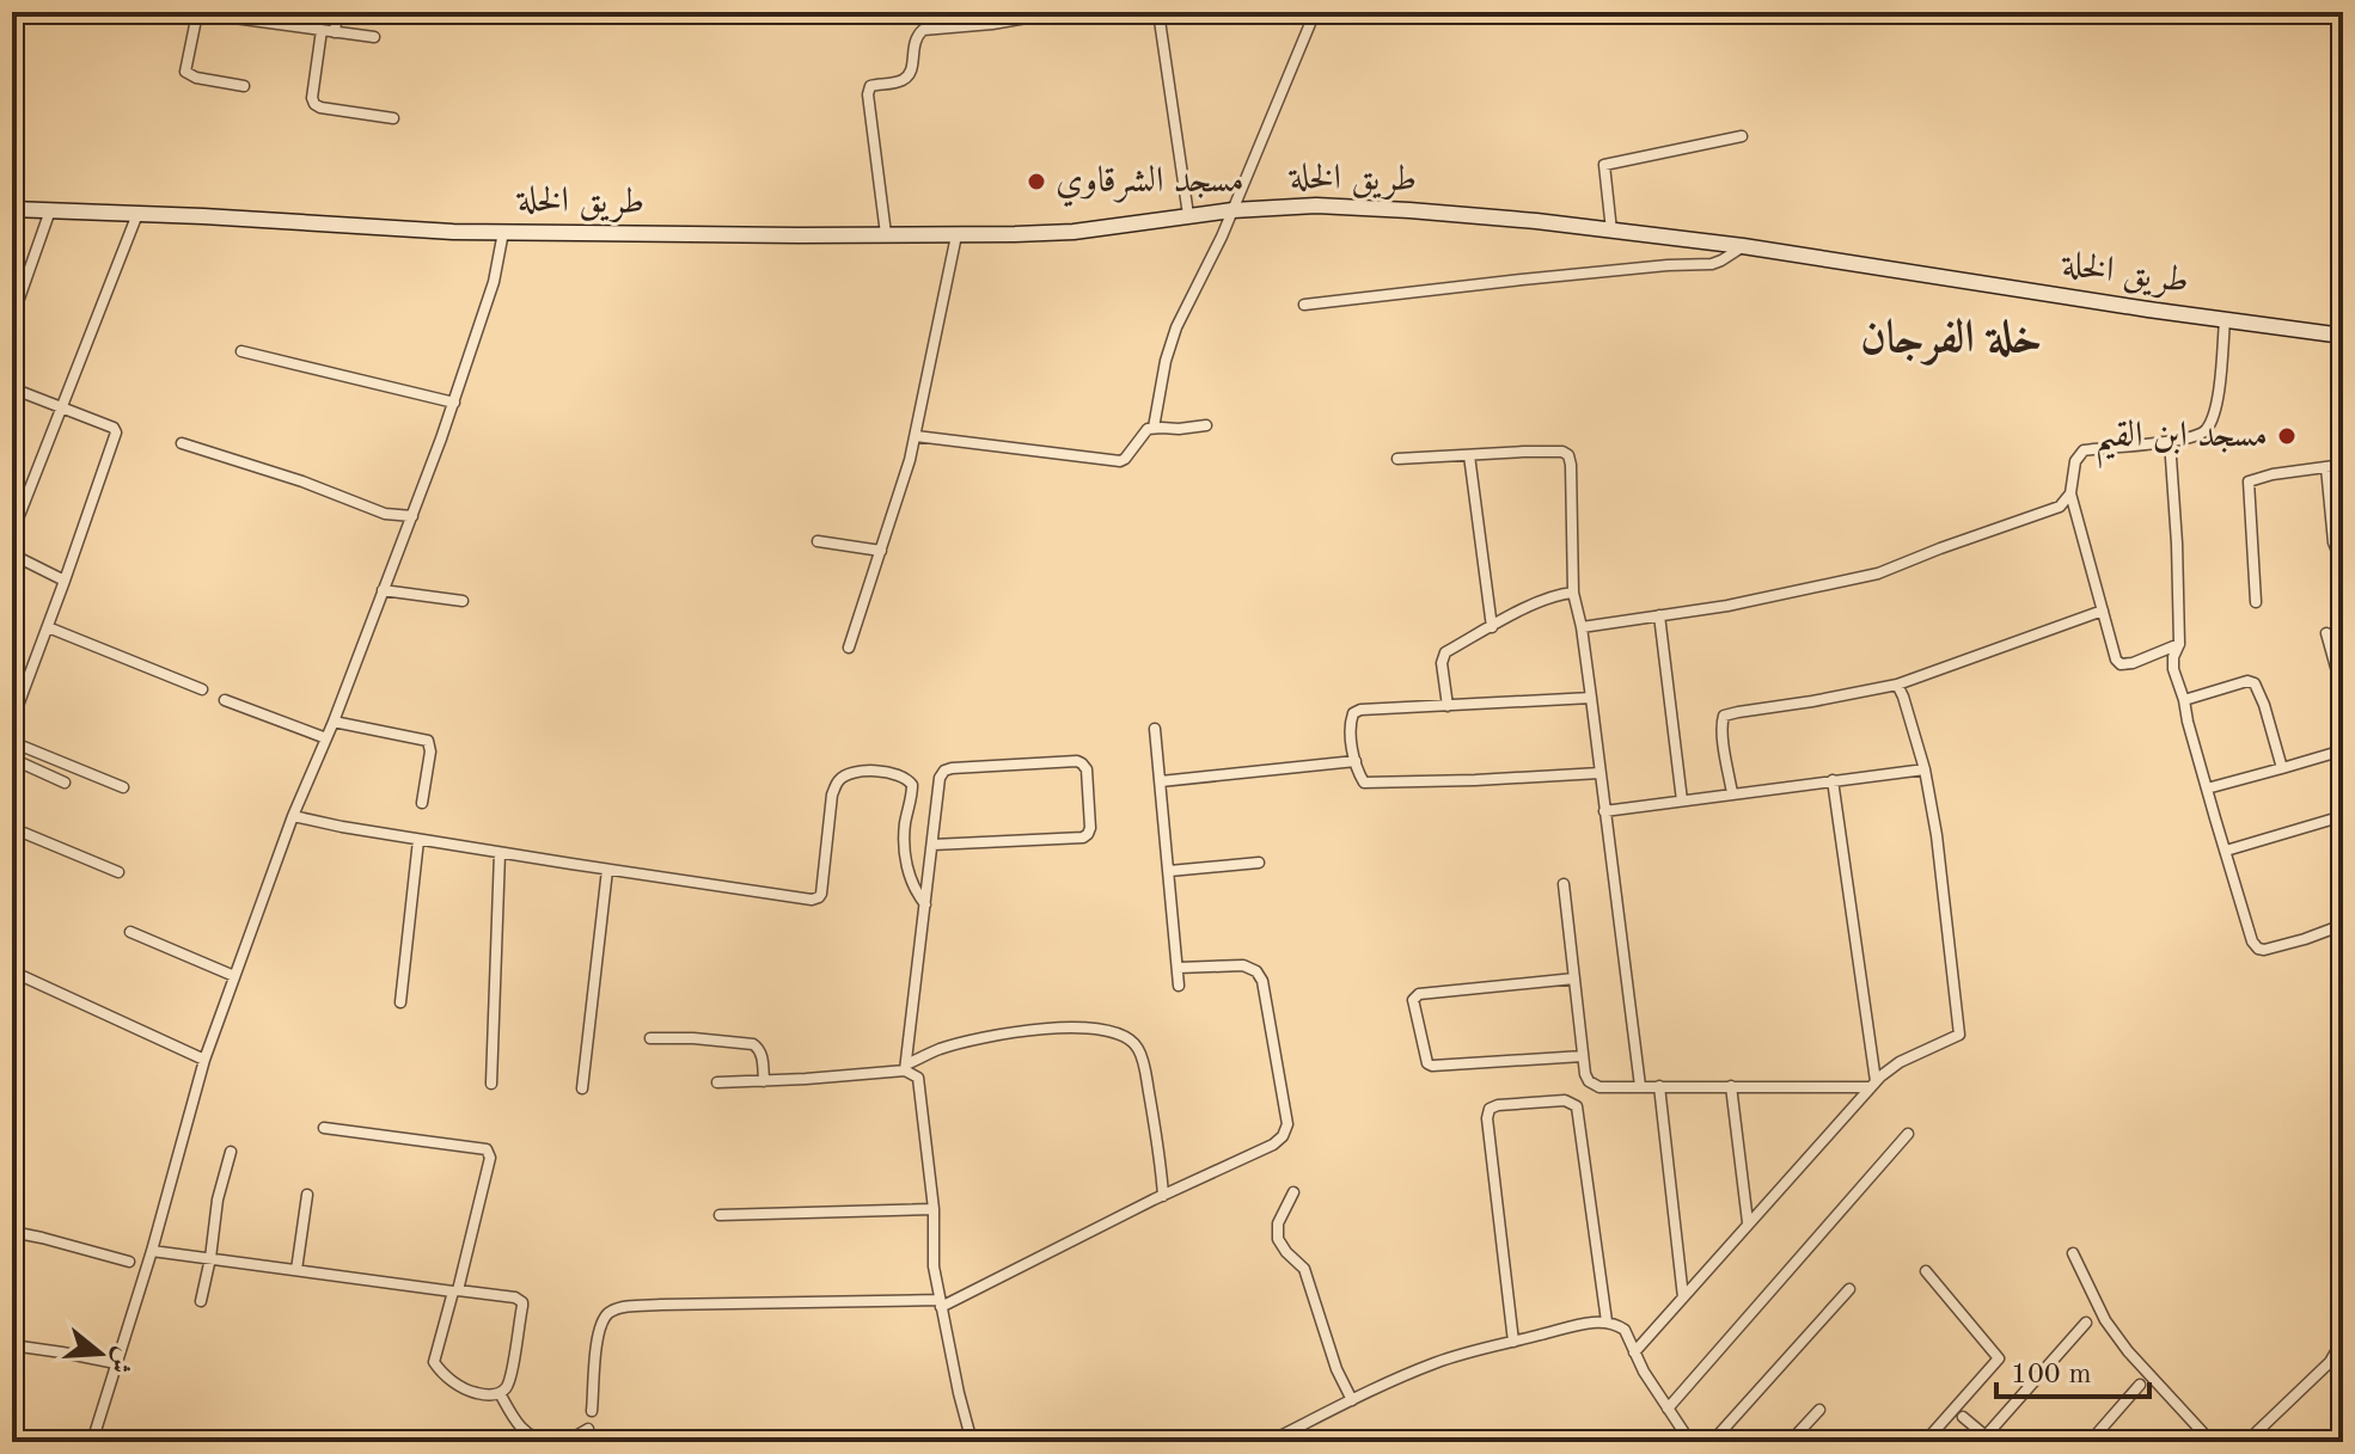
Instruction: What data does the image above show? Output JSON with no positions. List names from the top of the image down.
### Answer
{
  "streets": {
    "street": ["طريق الخلة"]
  },
  "districts": ["خلة الفرجان"],
  "places": ["مسجد الشرقاوي", "مسجد ابن القيم"],
  "scale_bar": "100 m",
  "north": "right"
}
